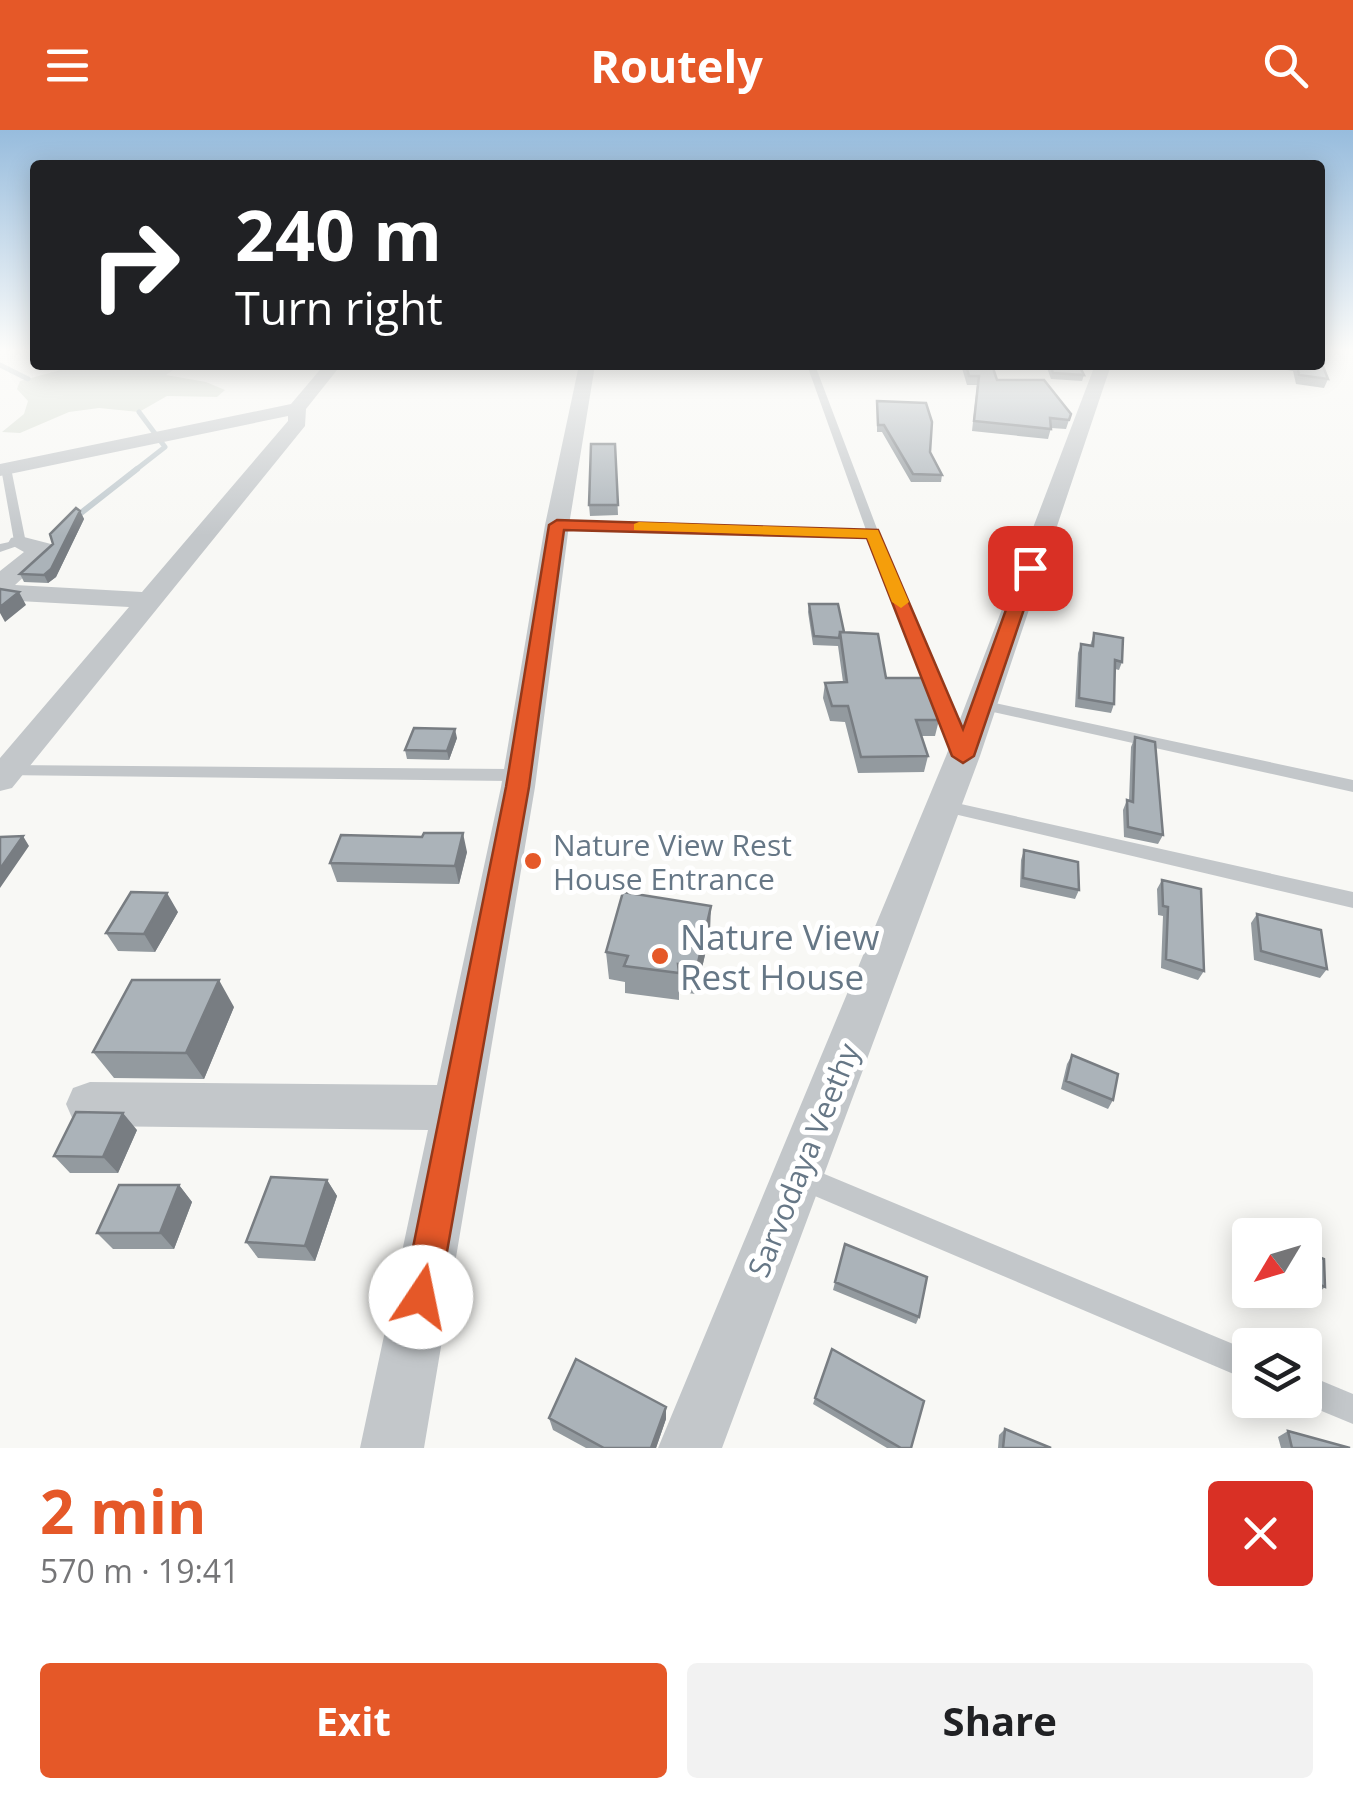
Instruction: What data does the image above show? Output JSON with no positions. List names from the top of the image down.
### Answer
{
  "streets": {
    "street": ["Sarvodaya Veethy"]
  },
  "places": ["Nature View Rest House Entrance", "Nature View Rest House"],
  "north": "bottom left",
  "page": {
    "header": "Routely",
    "turn": ["240 m", "Turn right"],
    "heading": ["2 min", "570 m · 19:41"],
    "buttons": ["Exit", "Share"]
  }
}
